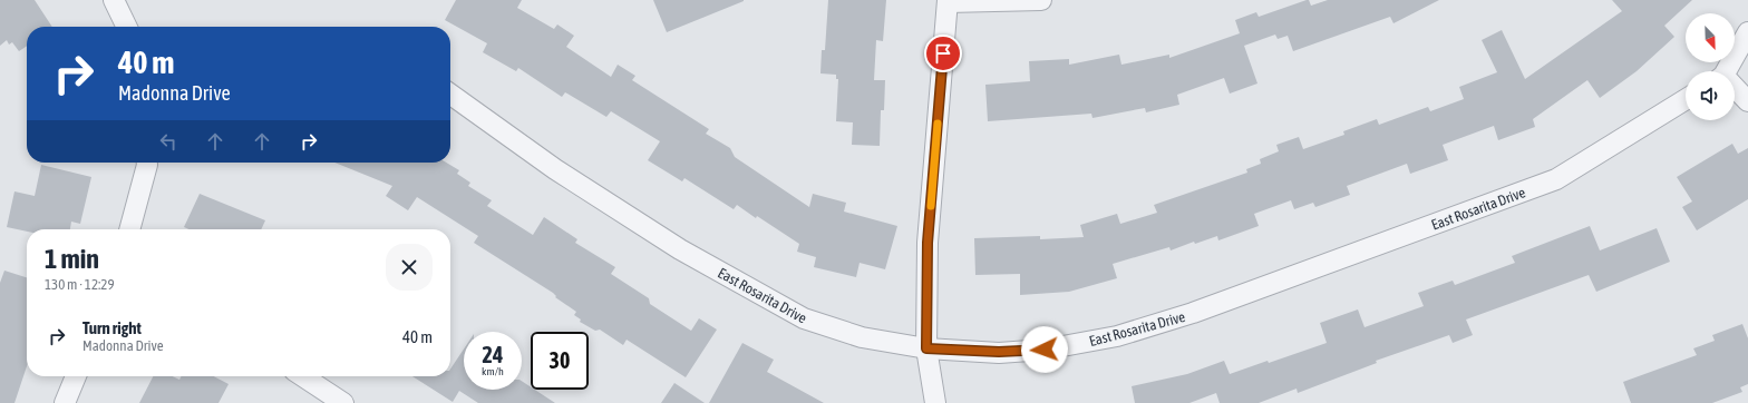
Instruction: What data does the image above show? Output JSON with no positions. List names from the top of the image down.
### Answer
{
  "streets": {
    "street": ["East Rosarita Drive"]
  },
  "north": "bottom right",
  "page": {
    "turn": ["40 m", "Madonna Drive"],
    "heading": ["1 min", "130 m · 12:29"],
    "list": [
      {
        "name": "Turn right",
        "note": "Madonna Drive",
        "value": "40 m"
      }
    ],
    "speed": "24 km/h",
    "limit": "30"
  }
}
